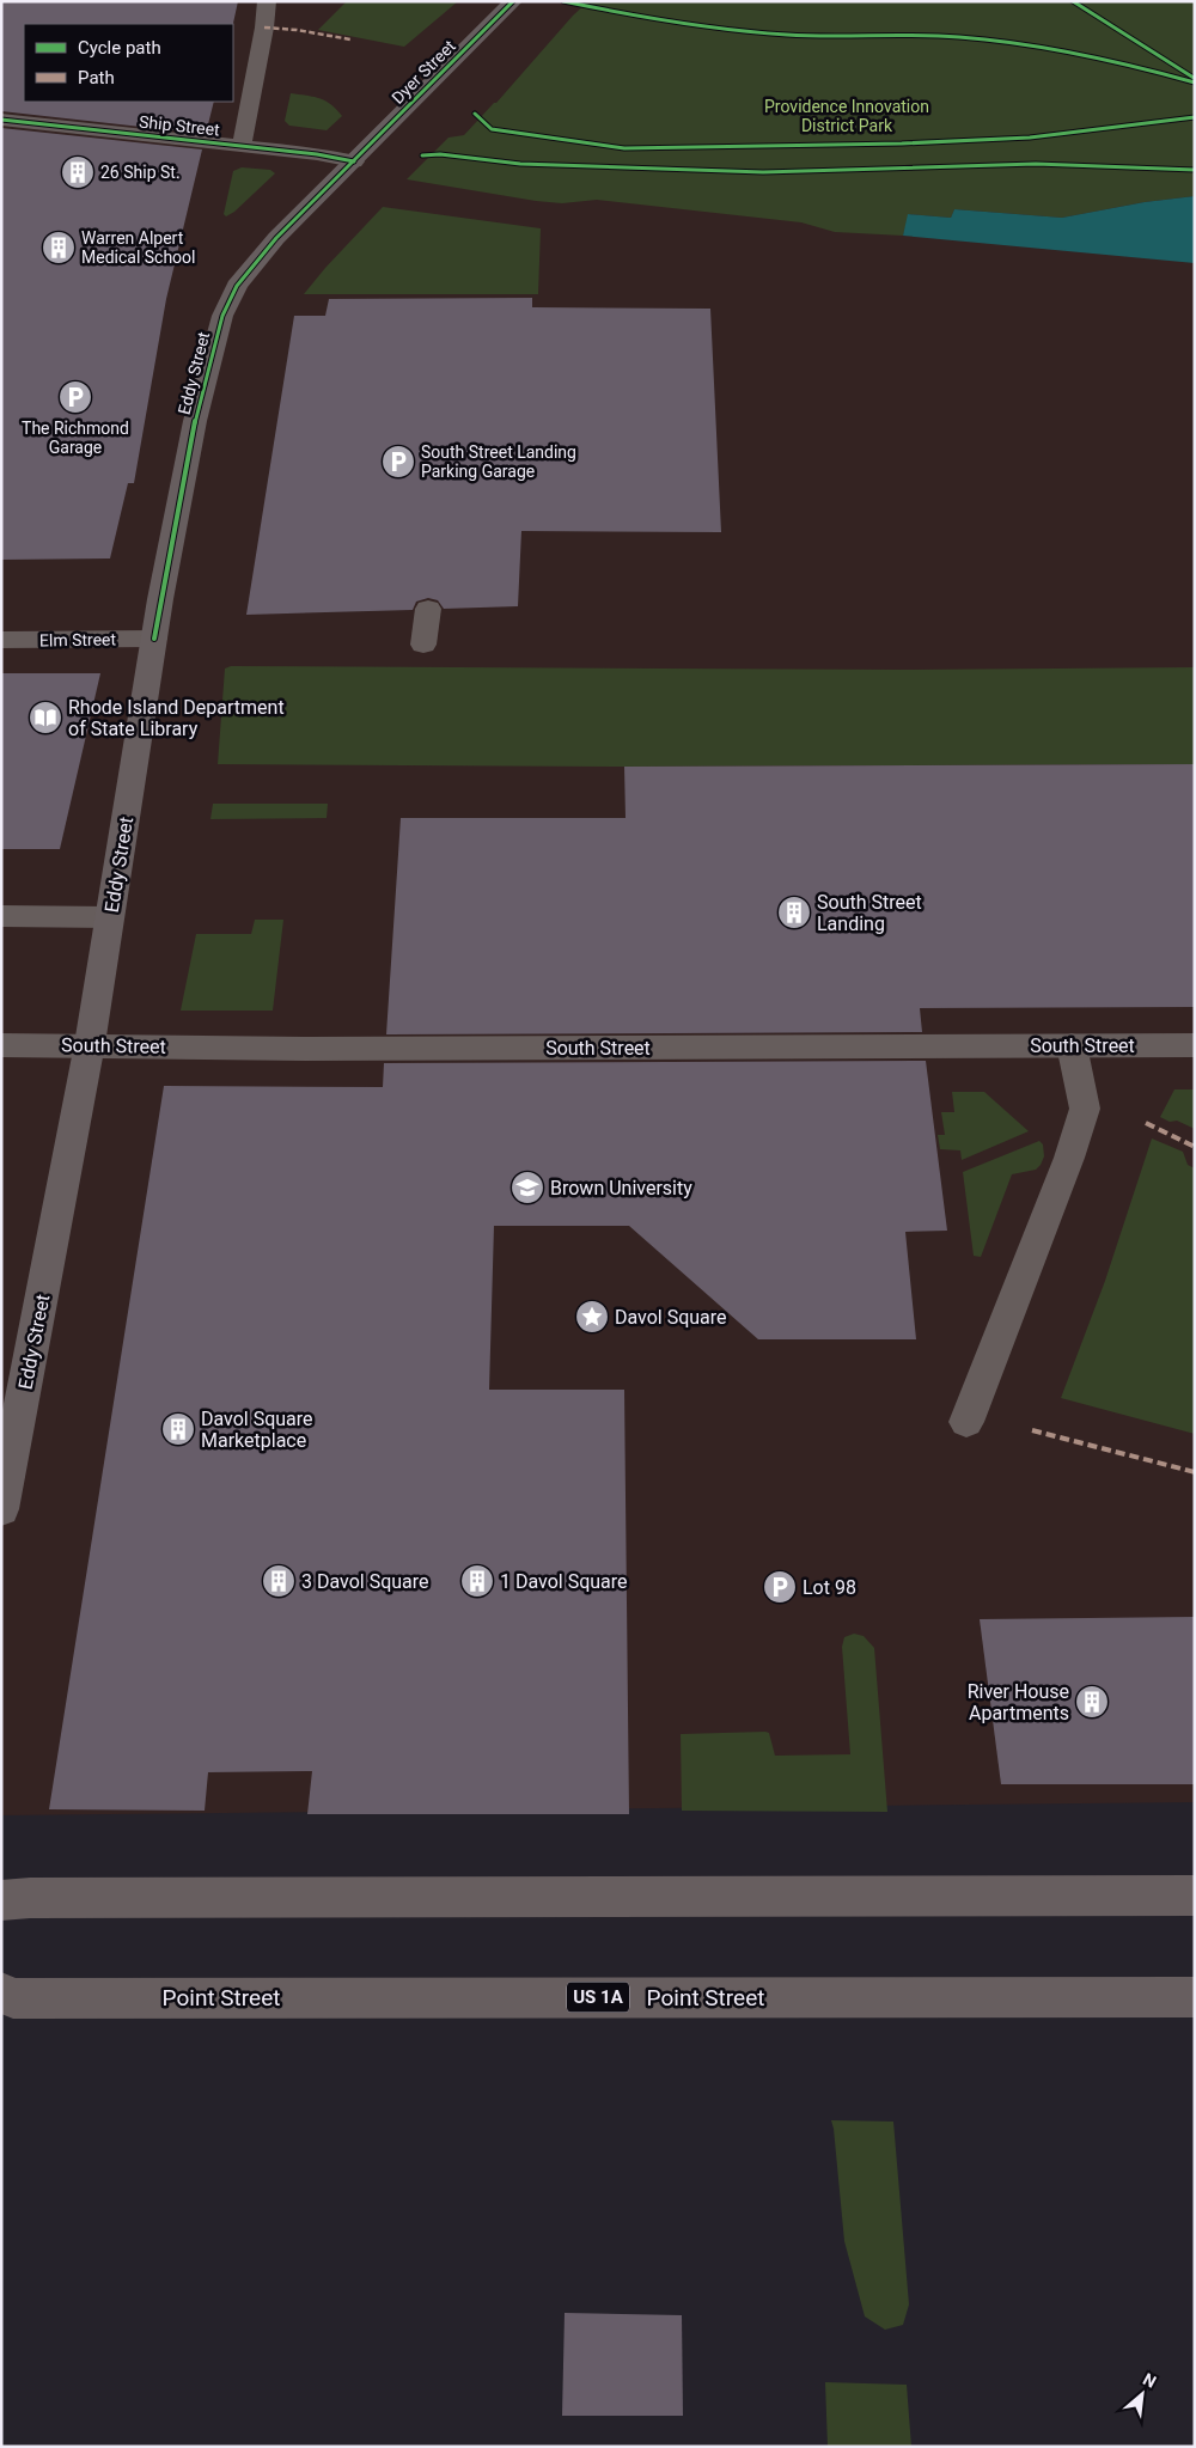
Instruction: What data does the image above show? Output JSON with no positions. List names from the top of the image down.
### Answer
{
  "streets": {
    "main road": [
      "Dyer Street",
      "Eddy Street",
      "Point Street",
      "US 1A"
    ],
    "street": ["Ship Street", "Elm Street", "South Street"]
  },
  "crossings": [
    ["Dyer Street", "Ship Street"],
    ["Dyer Street", "Eddy Street"],
    ["Ship Street", "Eddy Street"],
    ["Eddy Street", "Elm Street"],
    ["Eddy Street", "South Street"]
  ],
  "parks": ["Providence Innovation District Park"],
  "places": {
    "building": [
      "26 Ship St.",
      "Warren Alpert Medical School",
      "South Street Landing",
      "Davol Square Marketplace",
      "3 Davol Square",
      "1 Davol Square",
      "River House Apartments"
    ],
    "parking": ["The Richmond Garage", "South Street Landing Parking Garage", "Lot 98"],
    "library": ["Rhode Island Department of State Library"],
    "school or university": ["Brown University"],
    "place": ["Davol Square"]
  },
  "legend": ["Cycle path", "Path"],
  "north": "top right"
}
